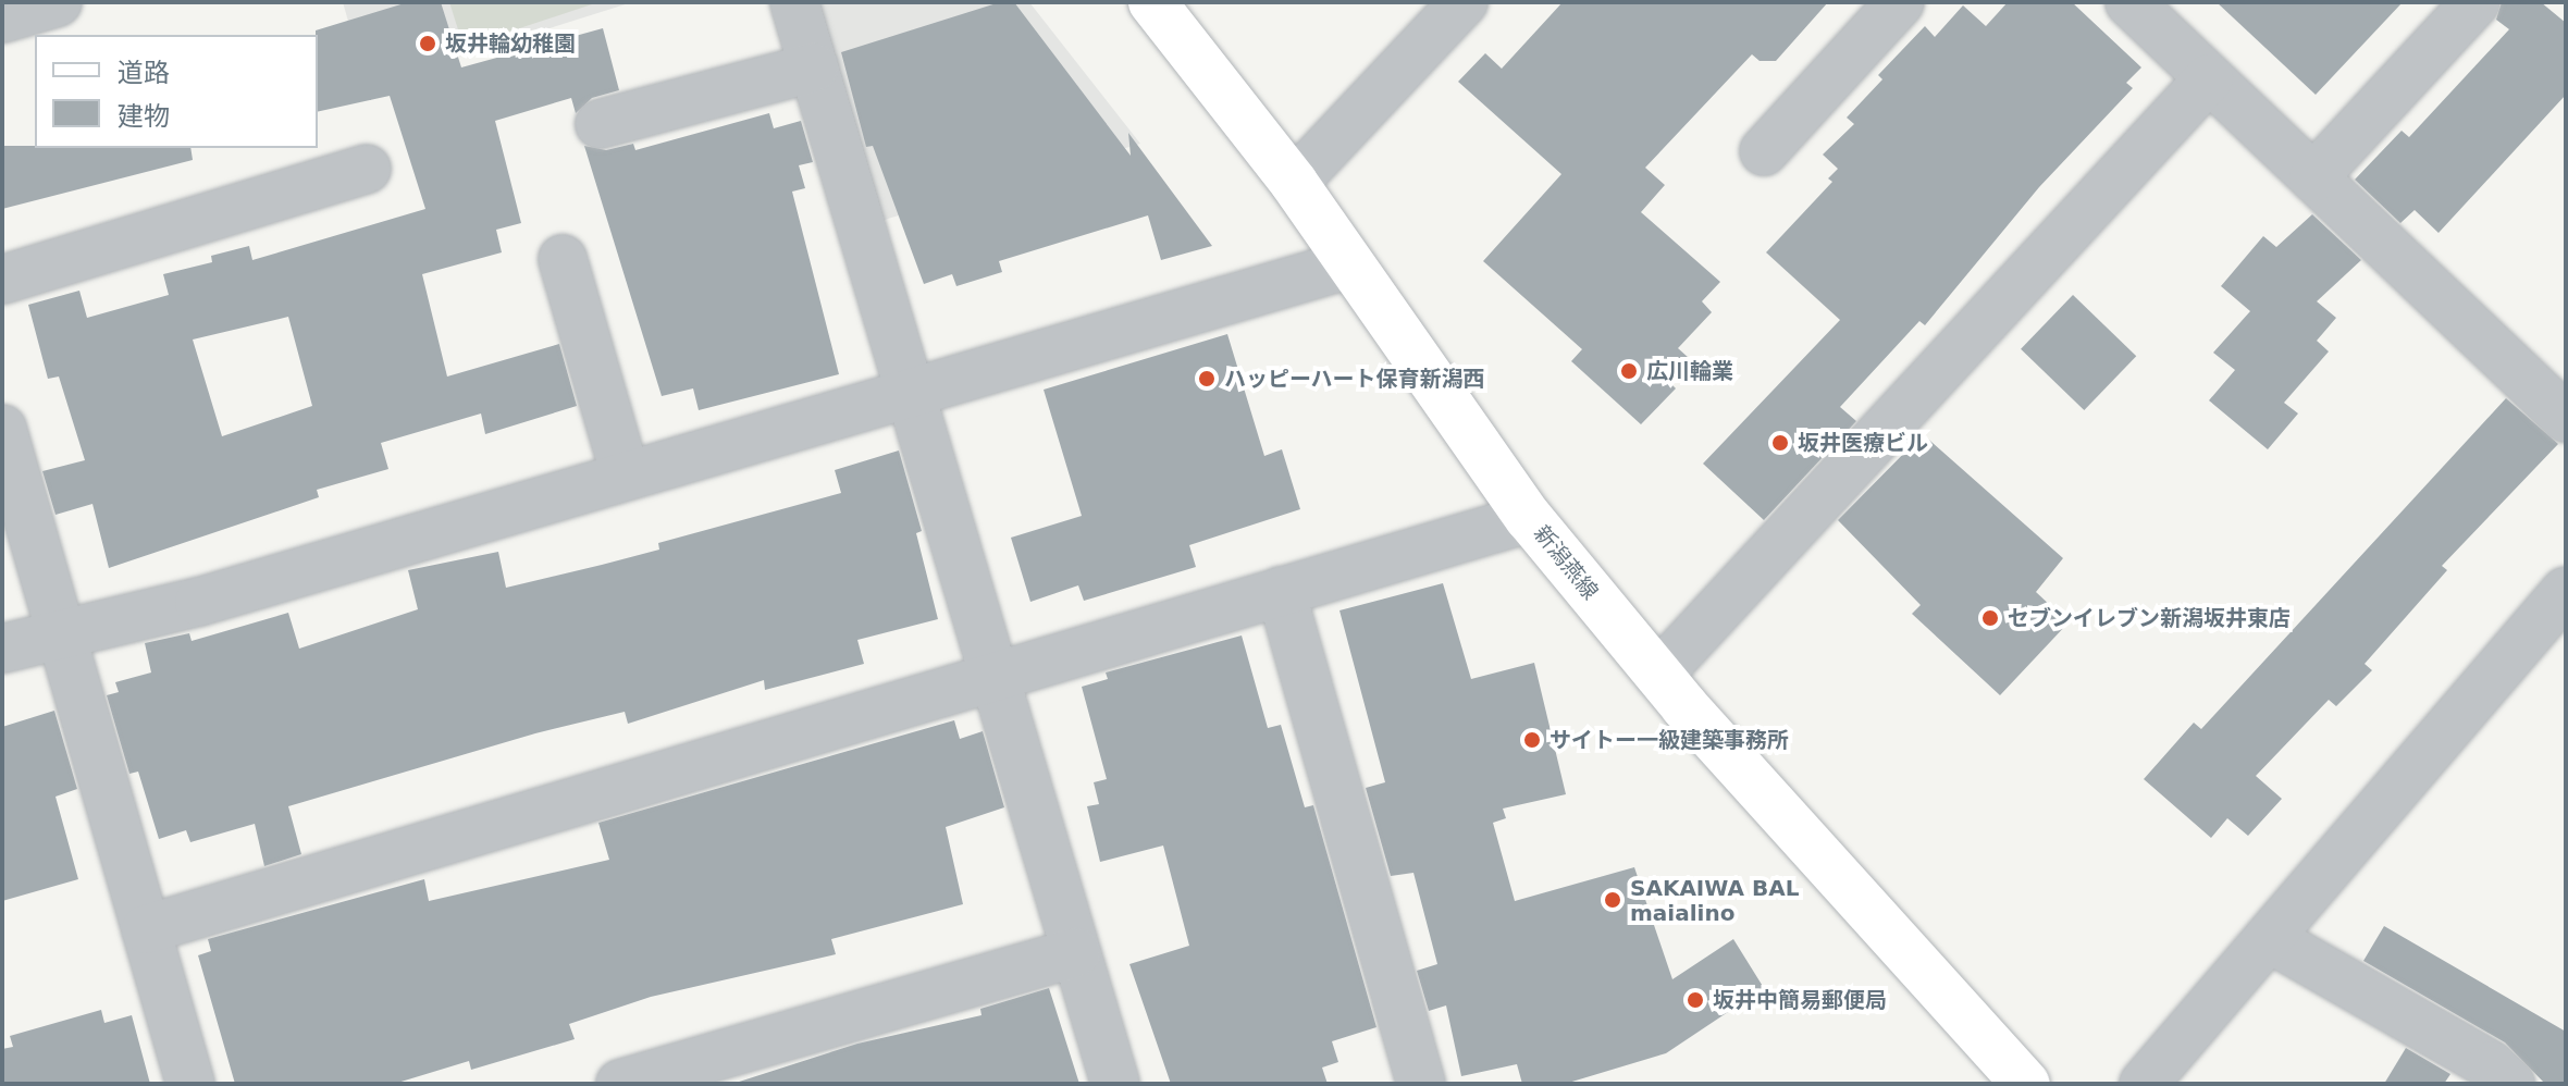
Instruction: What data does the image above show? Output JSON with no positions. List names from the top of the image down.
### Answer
{
  "streets": {
    "main road": ["新潟燕線"]
  },
  "places": [
    "坂井輪幼稚園",
    "広川輪業",
    "ハッピーハート保育新潟西",
    "坂井医療ビル",
    "セブンイレブン新潟坂井東店",
    "サイトー一級建築事務所",
    "SAKAIWA BAL maialino",
    "坂井中簡易郵便局"
  ],
  "legend": ["道路", "建物"]
}
